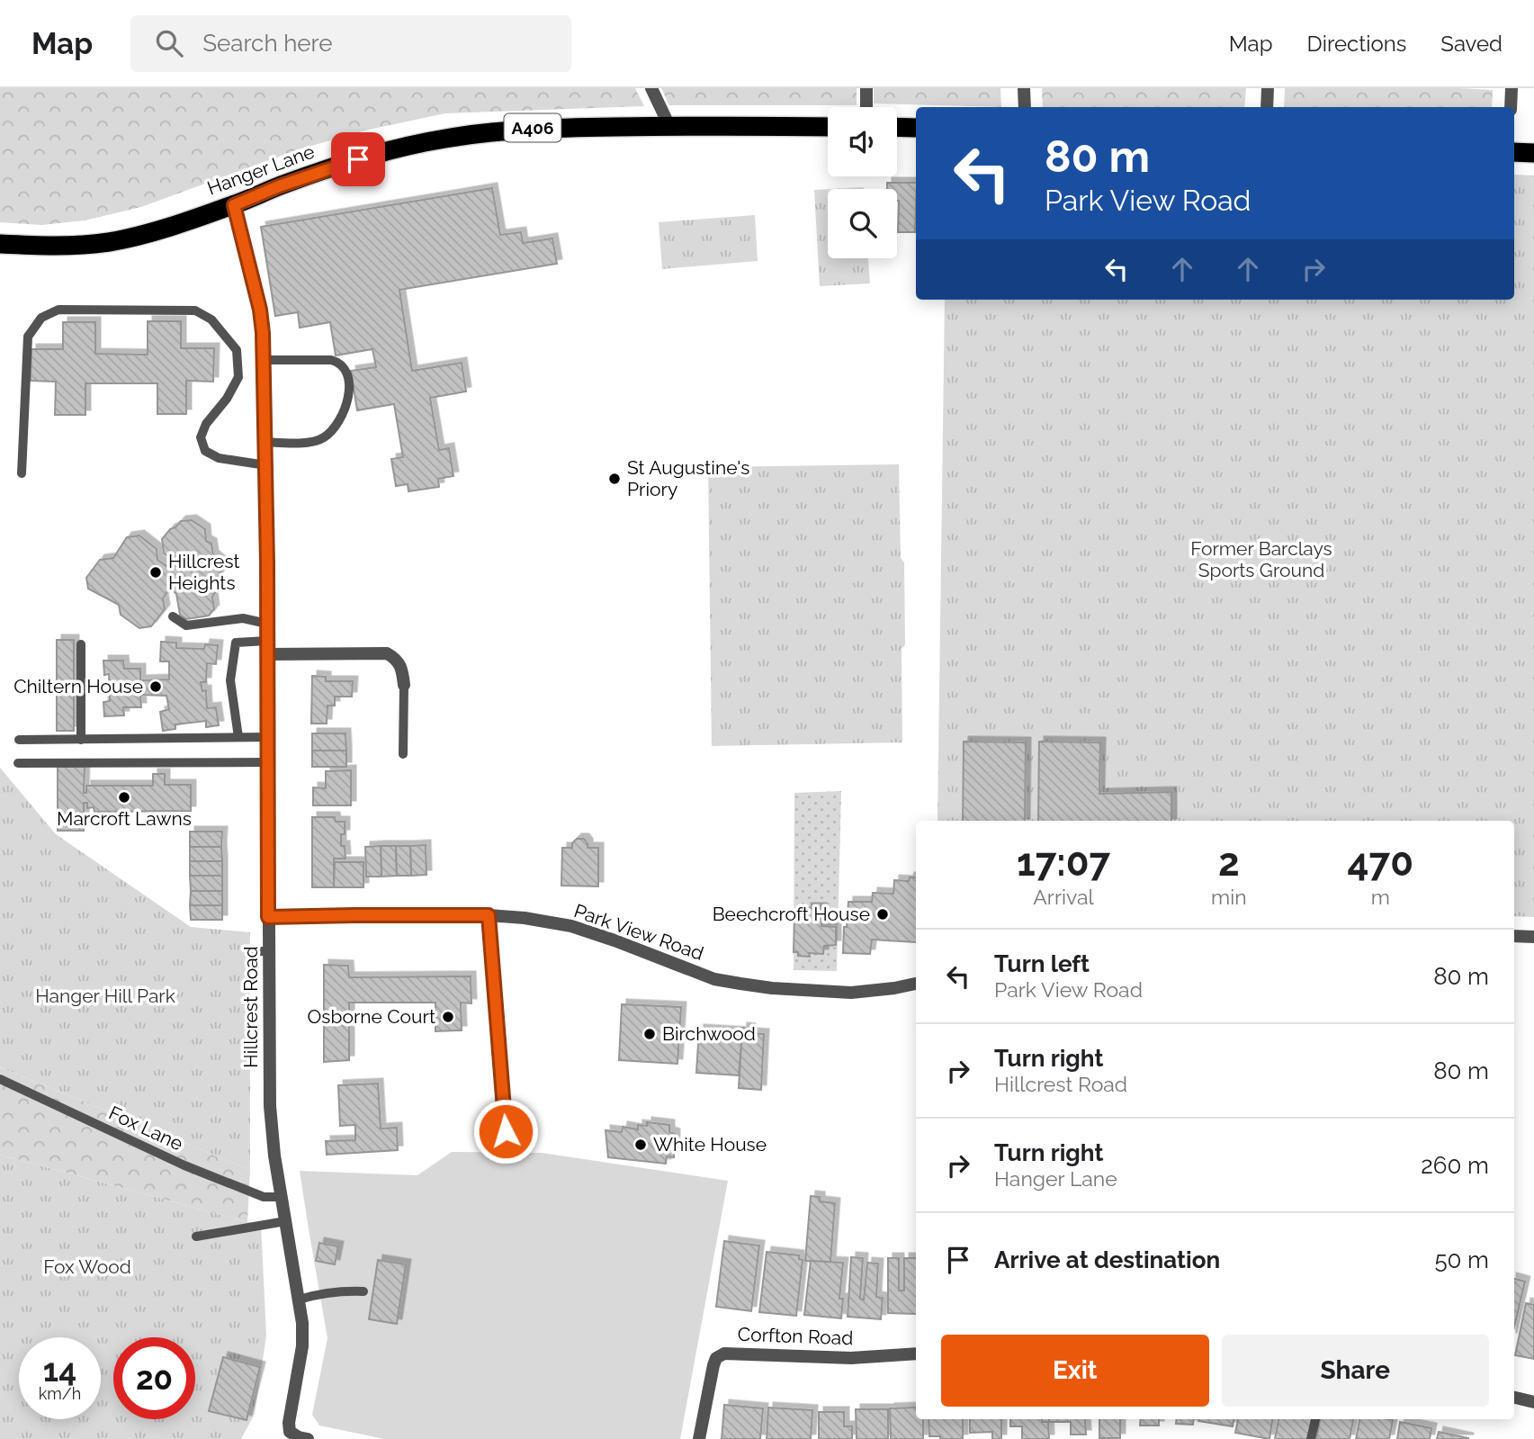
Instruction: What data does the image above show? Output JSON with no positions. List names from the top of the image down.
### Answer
{
  "streets": {
    "highway": ["A406", "Hanger Lane"],
    "street": ["Park View Road", "Hillcrest Road", "Corfton Road"],
    "lane": ["Fox Lane"]
  },
  "crossings": [
    ["Hanger Lane", "Hillcrest Road"],
    ["Park View Road", "Hillcrest Road"],
    ["Hillcrest Road", "Fox Lane"]
  ],
  "parks": ["Former Barclays Sports Ground", "Hanger Hill Park", "Fox Wood"],
  "places": [
    "St Augustine's Priory",
    "Hillcrest Heights",
    "Chiltern House",
    "Marcroft Lawns",
    "Beechcroft House",
    "Osborne Court",
    "Birchwood",
    "White House"
  ],
  "page": {
    "header": "Map",
    "search": "Search here",
    "nav": ["Map", "Directions", "Saved"],
    "turn": ["80 m", "Park View Road"],
    "eta": [
      "17:07",
      "Arrival",
      "2",
      "min",
      "470",
      "m"
    ],
    "list": [
      {
        "name": "Turn left",
        "note": "Park View Road",
        "value": "80 m"
      },
      {
        "name": "Turn right",
        "note": "Hillcrest Road",
        "value": "80 m"
      },
      {
        "name": "Turn right",
        "note": "Hanger Lane",
        "value": "260 m"
      },
      {
        "name": "Arrive at destination",
        "value": "50 m"
      }
    ],
    "buttons": ["Exit", "Share"],
    "speed": "14 km/h",
    "limit": "20"
  }
}
